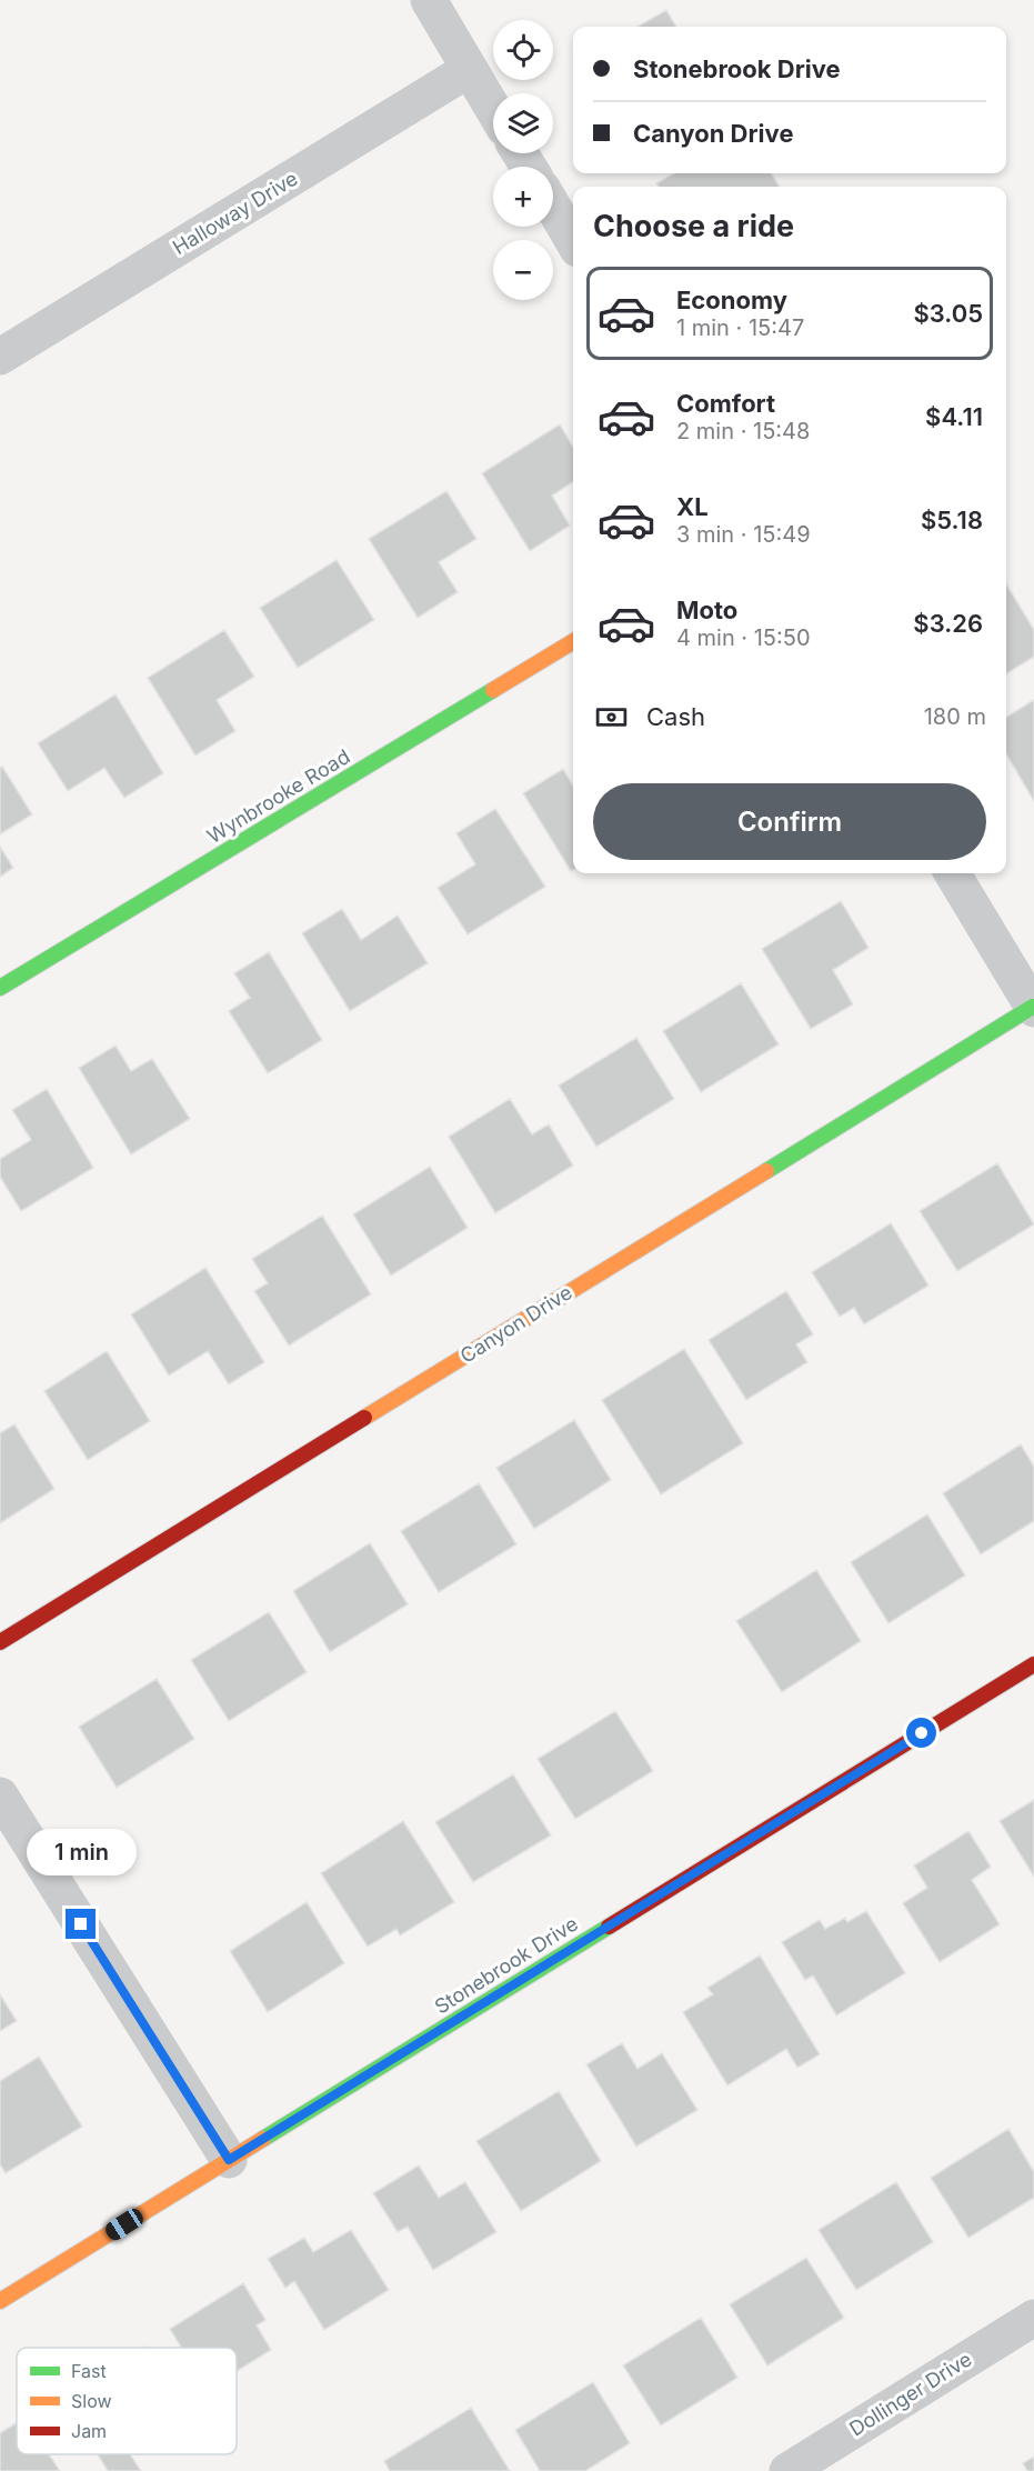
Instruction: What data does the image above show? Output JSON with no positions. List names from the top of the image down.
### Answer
{
  "streets": {
    "street": [
      "Halloway Drive",
      "Wynbrooke Road",
      "Canyon Drive",
      "Stonebrook Drive",
      "Dollinger Drive"
    ]
  },
  "legend": ["Fast", "Slow", "Jam"],
  "page": {
    "map_buttons": ["+", "−"],
    "banner": ["Stonebrook Drive", "Canyon Drive"],
    "heading": "Choose a ride",
    "list": [
      {
        "name": "Economy",
        "note": "1 min · 15:47",
        "value": "$3.05"
      },
      {
        "name": "Comfort",
        "note": "2 min · 15:48",
        "value": "$4.11"
      },
      {
        "name": "XL",
        "note": "3 min · 15:49",
        "value": "$5.18"
      },
      {
        "name": "Moto",
        "note": "4 min · 15:50",
        "value": "$3.26"
      }
    ],
    "pay": ["Cash", "180 m"],
    "buttons": "Confirm",
    "bubble": "1 min"
  }
}
